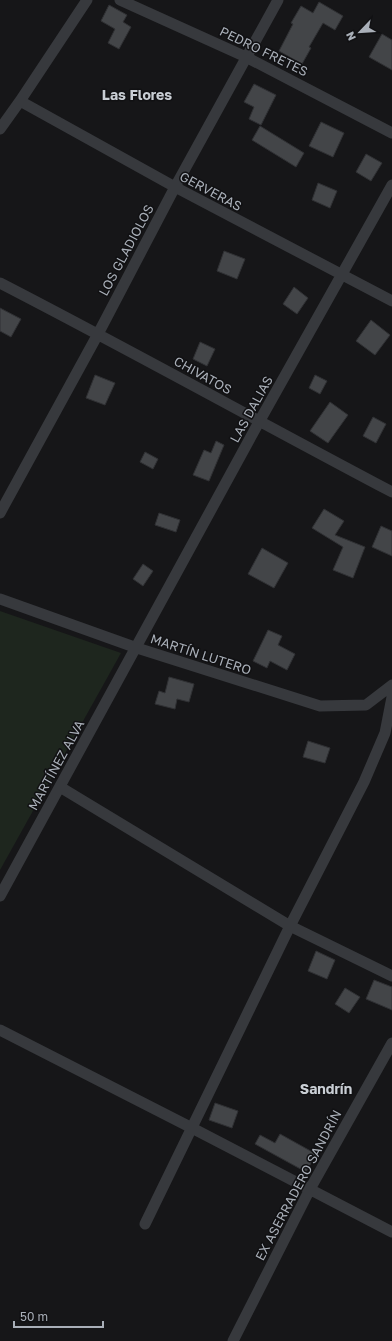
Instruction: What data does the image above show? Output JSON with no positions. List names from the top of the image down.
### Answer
{
  "streets": {
    "street": [
      "PEDRO FRETES",
      "GERVERAS",
      "LOS GLADIOLOS",
      "CHIVATOS",
      "LAS DALIAS",
      "MARTÍN LUTERO",
      "MARTÍNEZ ALVA",
      "EX ASERRADERO SANDRÍN"
    ]
  },
  "crossings": [
    ["PEDRO FRETES", "LOS GLADIOLOS"],
    ["GERVERAS", "LOS GLADIOLOS"],
    ["GERVERAS", "LAS DALIAS"],
    ["LOS GLADIOLOS", "CHIVATOS"],
    ["CHIVATOS", "LAS DALIAS"],
    ["LAS DALIAS", "MARTÍN LUTERO"],
    ["LAS DALIAS", "MARTÍNEZ ALVA"],
    ["MARTÍN LUTERO", "MARTÍNEZ ALVA"]
  ],
  "districts": ["Las Flores", "Sandrín"],
  "scale_bar": "50 m",
  "north": "bottom left"
}
